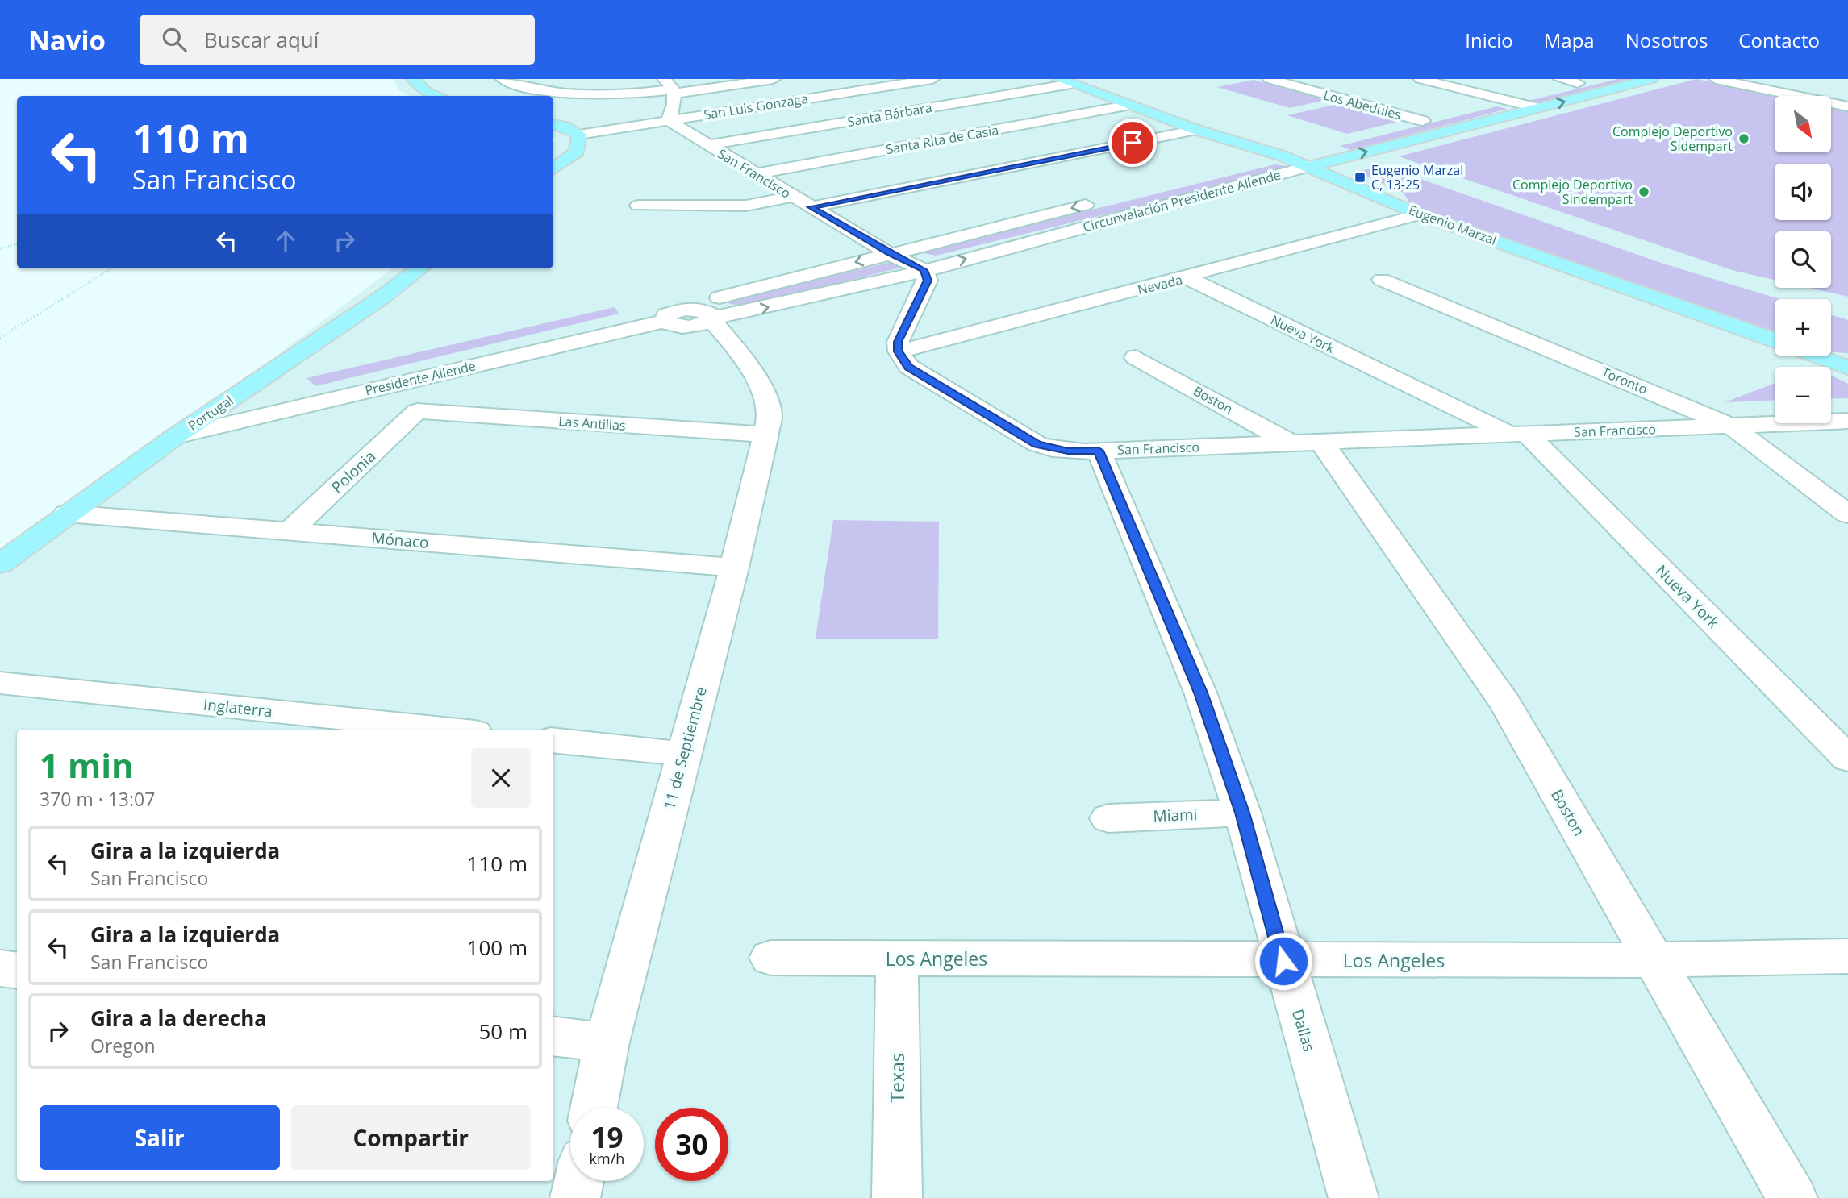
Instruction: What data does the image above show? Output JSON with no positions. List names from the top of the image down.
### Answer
{
  "streets": {
    "main road": ["Circunvalación Presidente Allende", "Eugenio Marzal", "Portugal"],
    "street": [
      "Los Abedules",
      "San Luis Gonzaga",
      "Santa Bárbara",
      "Santa Rita de Casia",
      "San Francisco",
      "Nevada",
      "Nueva York",
      "Presidente Allende",
      "Toronto",
      "Boston",
      "Las Antillas",
      "Polonia",
      "Mónaco",
      "Inglaterra",
      "11 de Septiembre",
      "Miami",
      "Los Angeles",
      "Dallas",
      "Texas"
    ]
  },
  "crossings": [
    ["San Luis Gonzaga", "San Francisco"],
    ["Santa Bárbara", "San Francisco"],
    ["Santa Bárbara", "Eugenio Marzal"],
    ["Santa Rita de Casia", "San Francisco"],
    ["Santa Rita de Casia", "Eugenio Marzal"],
    ["San Francisco", "Circunvalación Presidente Allende"],
    ["San Francisco", "Nevada"],
    ["San Francisco", "Nueva York"],
    ["San Francisco", "Toronto"],
    ["San Francisco", "Boston"],
    ["San Francisco", "Dallas"],
    ["Circunvalación Presidente Allende", "Eugenio Marzal"],
    ["Circunvalación Presidente Allende", "Presidente Allende"],
    ["Circunvalación Presidente Allende", "11 de Septiembre"],
    ["Eugenio Marzal", "Nevada"],
    ["Nevada", "Nueva York"],
    ["Presidente Allende", "Portugal"],
    ["Boston", "Los Angeles"],
    ["Portugal", "Mónaco"],
    ["Las Antillas", "Polonia"],
    ["Las Antillas", "11 de Septiembre"],
    ["Polonia", "Mónaco"],
    ["Mónaco", "11 de Septiembre"],
    ["Miami", "Dallas"],
    ["Los Angeles", "Dallas"],
    ["Los Angeles", "Texas"]
  ],
  "places": {
    "other": ["Complejo Deportivo Sidempart", "Complejo Deportivo Sindempart"],
    "transit": ["Eugenio Marzal C, 13-25"]
  },
  "north": "bottom right",
  "page": {
    "header": "Navio",
    "search": "Buscar aquí",
    "nav": [
      "Inicio",
      "Mapa",
      "Nosotros",
      "Contacto"
    ],
    "map_buttons": ["+", "−"],
    "turn": ["110 m", "San Francisco"],
    "heading": ["1 min", "370 m · 13:07"],
    "list": [
      {
        "name": "Gira a la izquierda",
        "note": "San Francisco",
        "value": "110 m"
      },
      {
        "name": "Gira a la izquierda",
        "note": "San Francisco",
        "value": "100 m"
      },
      {
        "name": "Gira a la derecha",
        "note": "Oregon",
        "value": "50 m"
      }
    ],
    "buttons": ["Salir", "Compartir"],
    "speed": "19 km/h",
    "limit": "30"
  }
}
